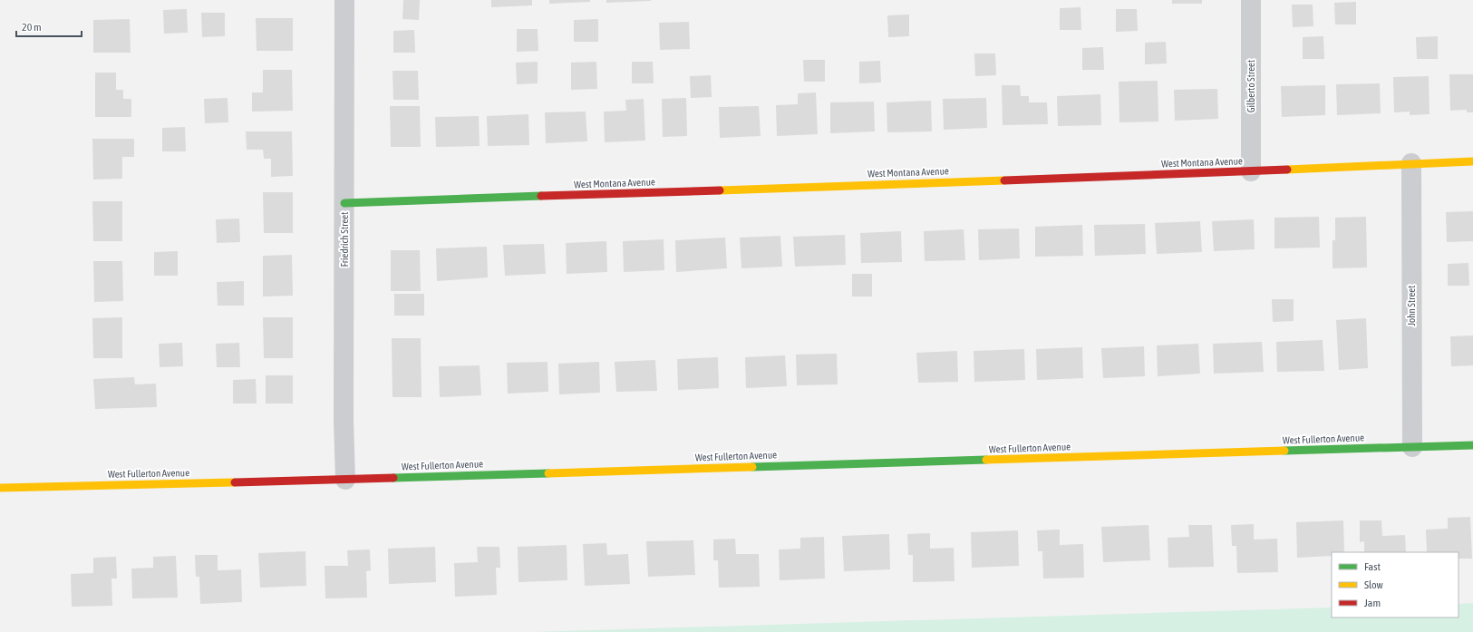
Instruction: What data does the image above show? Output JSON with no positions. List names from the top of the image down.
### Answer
{
  "streets": {
    "street": [
      "Gilberto Street",
      "West Montana Avenue",
      "Friedrich Street",
      "John Street",
      "West Fullerton Avenue"
    ]
  },
  "crossings": [
    ["Gilberto Street", "West Montana Avenue"],
    ["West Montana Avenue", "Friedrich Street"],
    ["West Montana Avenue", "John Street"],
    ["Friedrich Street", "West Fullerton Avenue"],
    ["John Street", "West Fullerton Avenue"]
  ],
  "legend": ["Fast", "Slow", "Jam"],
  "scale_bar": "20 m"
}
